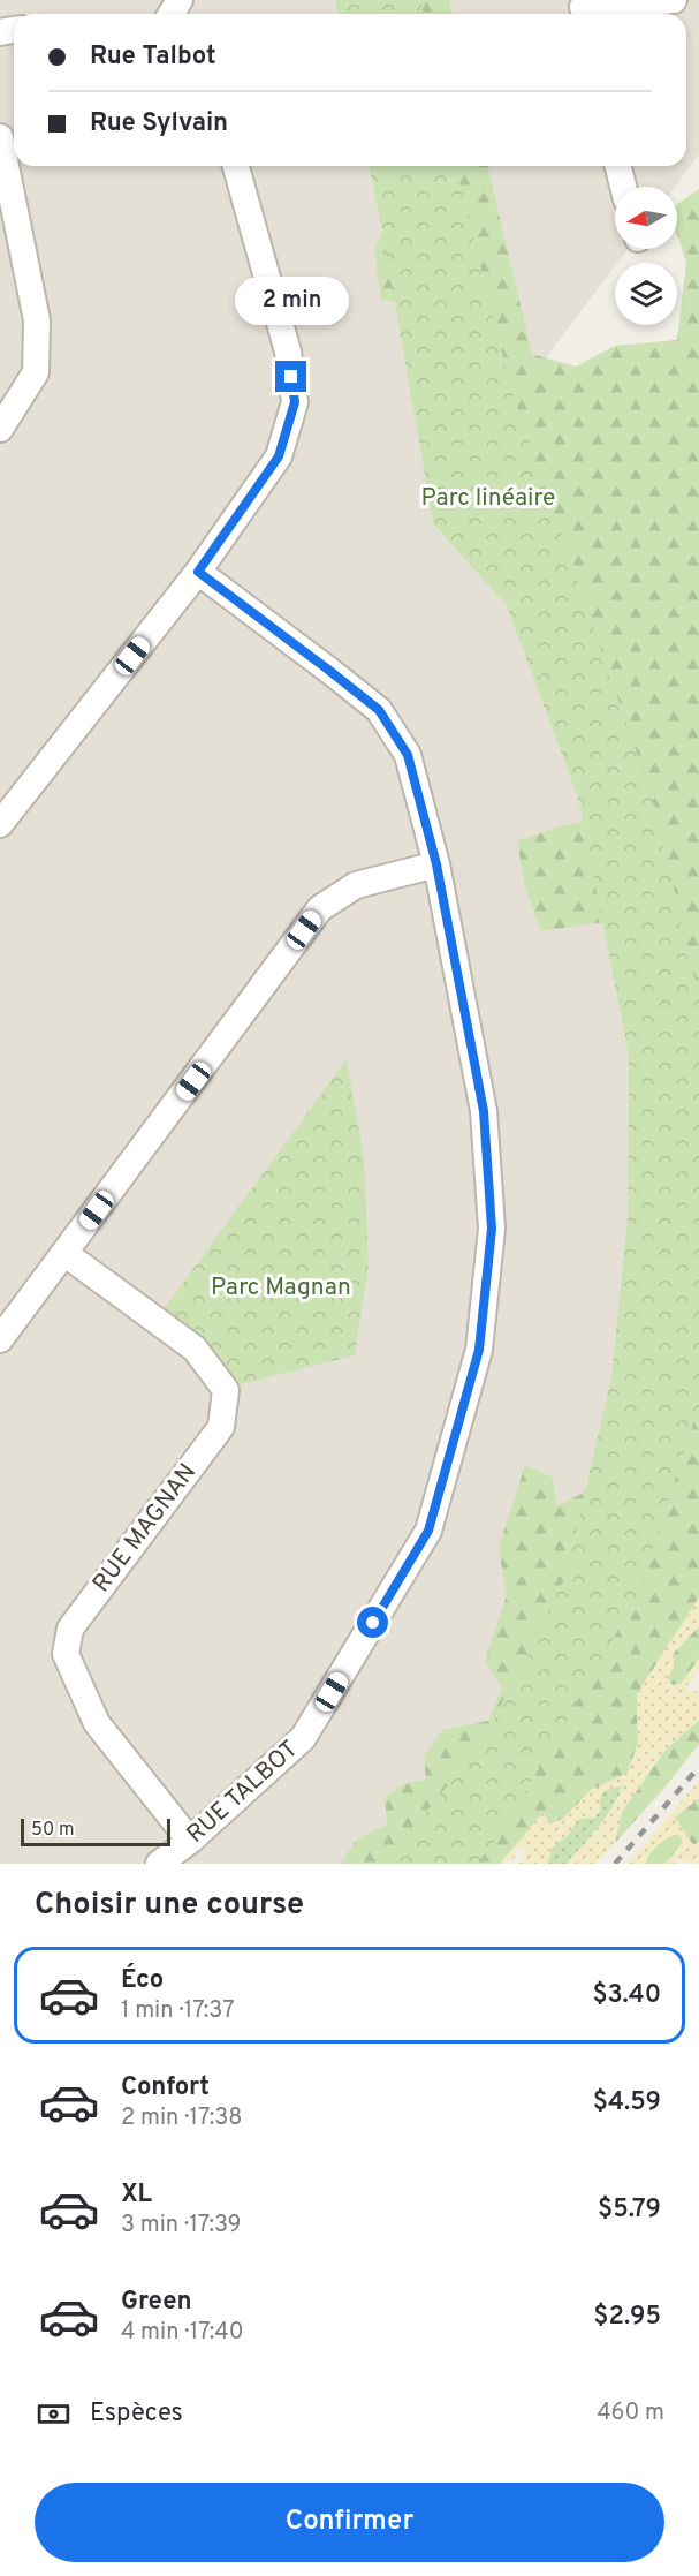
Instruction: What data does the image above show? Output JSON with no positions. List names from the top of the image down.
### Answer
{
  "streets": {
    "street": ["RUE MAGNAN", "RUE TALBOT"]
  },
  "crossings": [
    ["RUE MAGNAN", "RUE TALBOT"]
  ],
  "parks": ["Parc linéaire", "Parc Magnan"],
  "scale_bar": "50 m",
  "north": "left",
  "page": {
    "banner": ["Rue Talbot", "Rue Sylvain"],
    "bubble": "2 min",
    "scale": "50 m",
    "heading": "Choisir une course",
    "list": [
      {
        "name": "Éco",
        "note": "1 min · 17:37",
        "value": "$3.40"
      },
      {
        "name": "Confort",
        "note": "2 min · 17:38",
        "value": "$4.59"
      },
      {
        "name": "XL",
        "note": "3 min · 17:39",
        "value": "$5.79"
      },
      {
        "name": "Green",
        "note": "4 min · 17:40",
        "value": "$2.95"
      }
    ],
    "pay": ["Espèces", "460 m"],
    "buttons": "Confirmer"
  }
}
